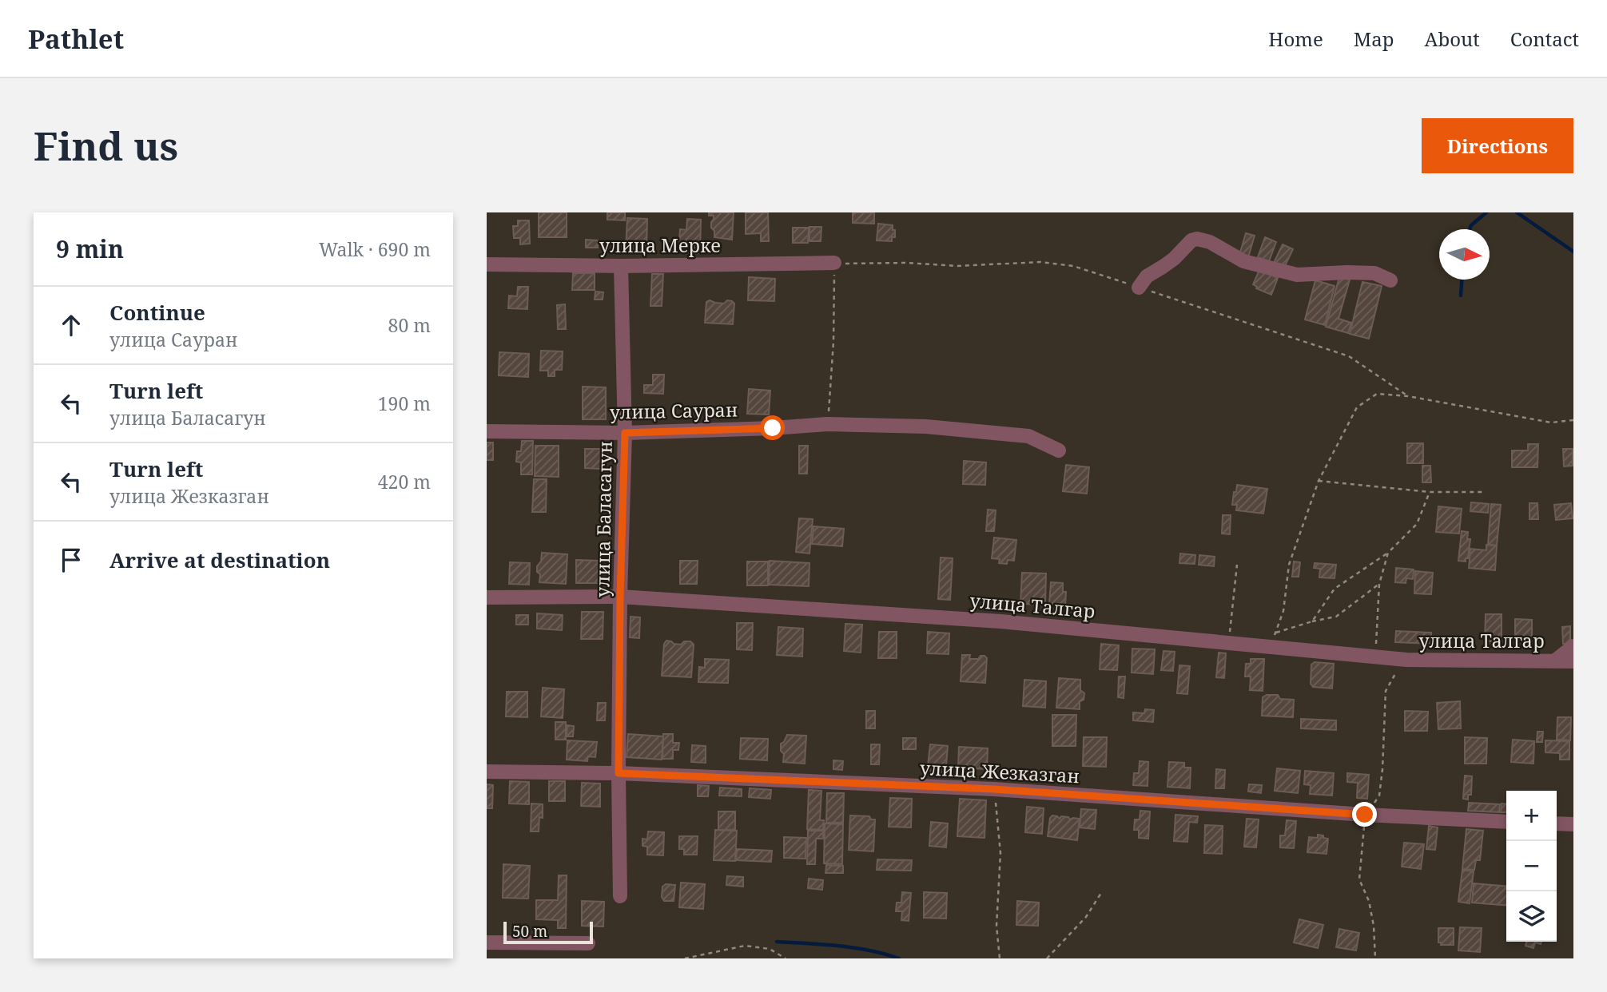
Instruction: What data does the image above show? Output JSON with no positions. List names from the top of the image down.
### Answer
{
  "streets": {
    "street": [
      "улица Мерке",
      "улица Сауран",
      "улица Баласагун",
      "улица Талгар",
      "улица Жезказган"
    ]
  },
  "crossings": [
    ["улица Мерке", "улица Баласагун"],
    ["улица Сауран", "улица Баласагун"],
    ["улица Баласагун", "улица Талгар"],
    ["улица Баласагун", "улица Жезказган"]
  ],
  "scale_bar": "50 m",
  "north": "right",
  "page": {
    "header": "Pathlet",
    "nav": [
      "Home",
      "Map",
      "About",
      "Contact"
    ],
    "buttons": "Directions",
    "title": "Find us",
    "heading": ["9 min", "Walk · 690 m"],
    "list": [
      ["Continue", "улица Сауран", "80 m"],
      ["Turn left", "улица Баласагун", "190 m"],
      ["Turn left", "улица Жезказган", "420 m"],
      "Arrive at destination"
    ],
    "map_buttons": ["+", "−"],
    "scale": "50 m"
  }
}
